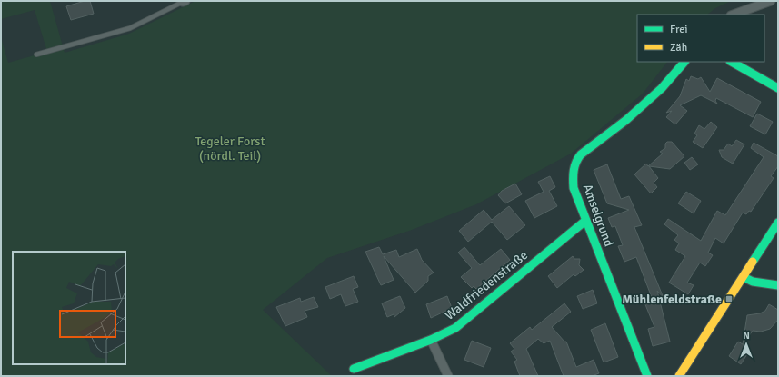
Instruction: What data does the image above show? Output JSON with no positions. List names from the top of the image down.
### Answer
{
  "streets": {
    "street": ["Amselgrund", "Waldfriedenstraße"]
  },
  "crossings": [
    ["Amselgrund", "Waldfriedenstraße"]
  ],
  "parks": ["Tegeler Forst (nördl. Teil)"],
  "places": {
    "transit": ["Mühlenfeldstraße"]
  },
  "legend": ["Frei", "Zäh"],
  "north": "top"
}
